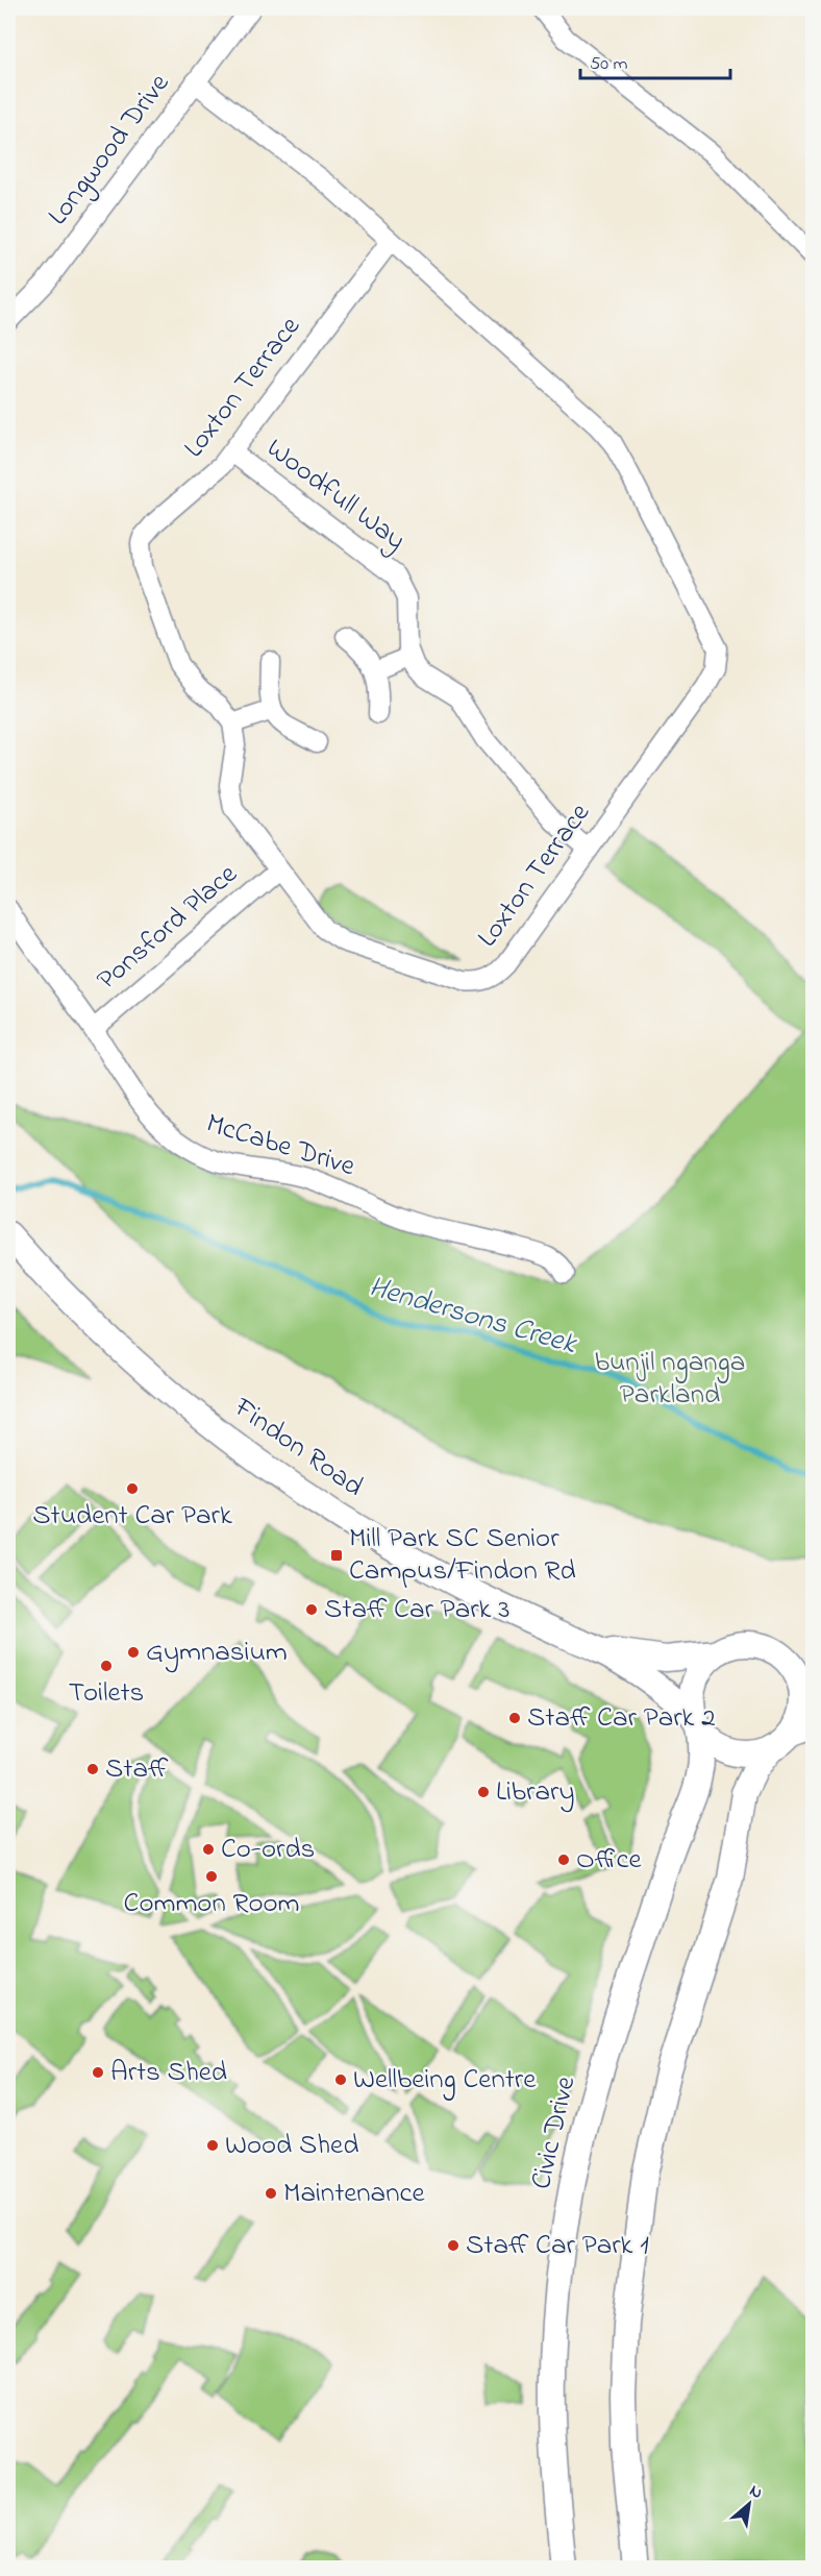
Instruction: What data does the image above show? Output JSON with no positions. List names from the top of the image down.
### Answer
{
  "streets": {
    "main road": ["Findon Road", "Civic Drive"],
    "street": [
      "Longwood Drive",
      "Loxton Terrace",
      "Woodfull Way",
      "Ponsford Place",
      "McCabe Drive"
    ]
  },
  "crossings": [
    ["Longwood Drive", "Loxton Terrace"],
    ["Loxton Terrace", "Woodfull Way"],
    ["Loxton Terrace", "Ponsford Place"],
    ["Ponsford Place", "McCabe Drive"],
    ["Findon Road", "Civic Drive"]
  ],
  "water": ["Hendersons Creek"],
  "parks": ["bunjil nganga Parkland"],
  "places": {
    "other": [
      "Student Car Park",
      "Staff Car Park 3",
      "Gymnasium",
      "Toilets",
      "Staff Car Park 2",
      "Staff",
      "Library",
      "Co-ords",
      "Office",
      "Common Room",
      "Arts Shed",
      "Wellbeing Centre",
      "Wood Shed",
      "Maintenance",
      "Staff Car Park 1"
    ],
    "transit": ["Mill Park SC Senior Campus/Findon Rd"]
  },
  "scale_bar": "50 m",
  "north": "top right"
}
